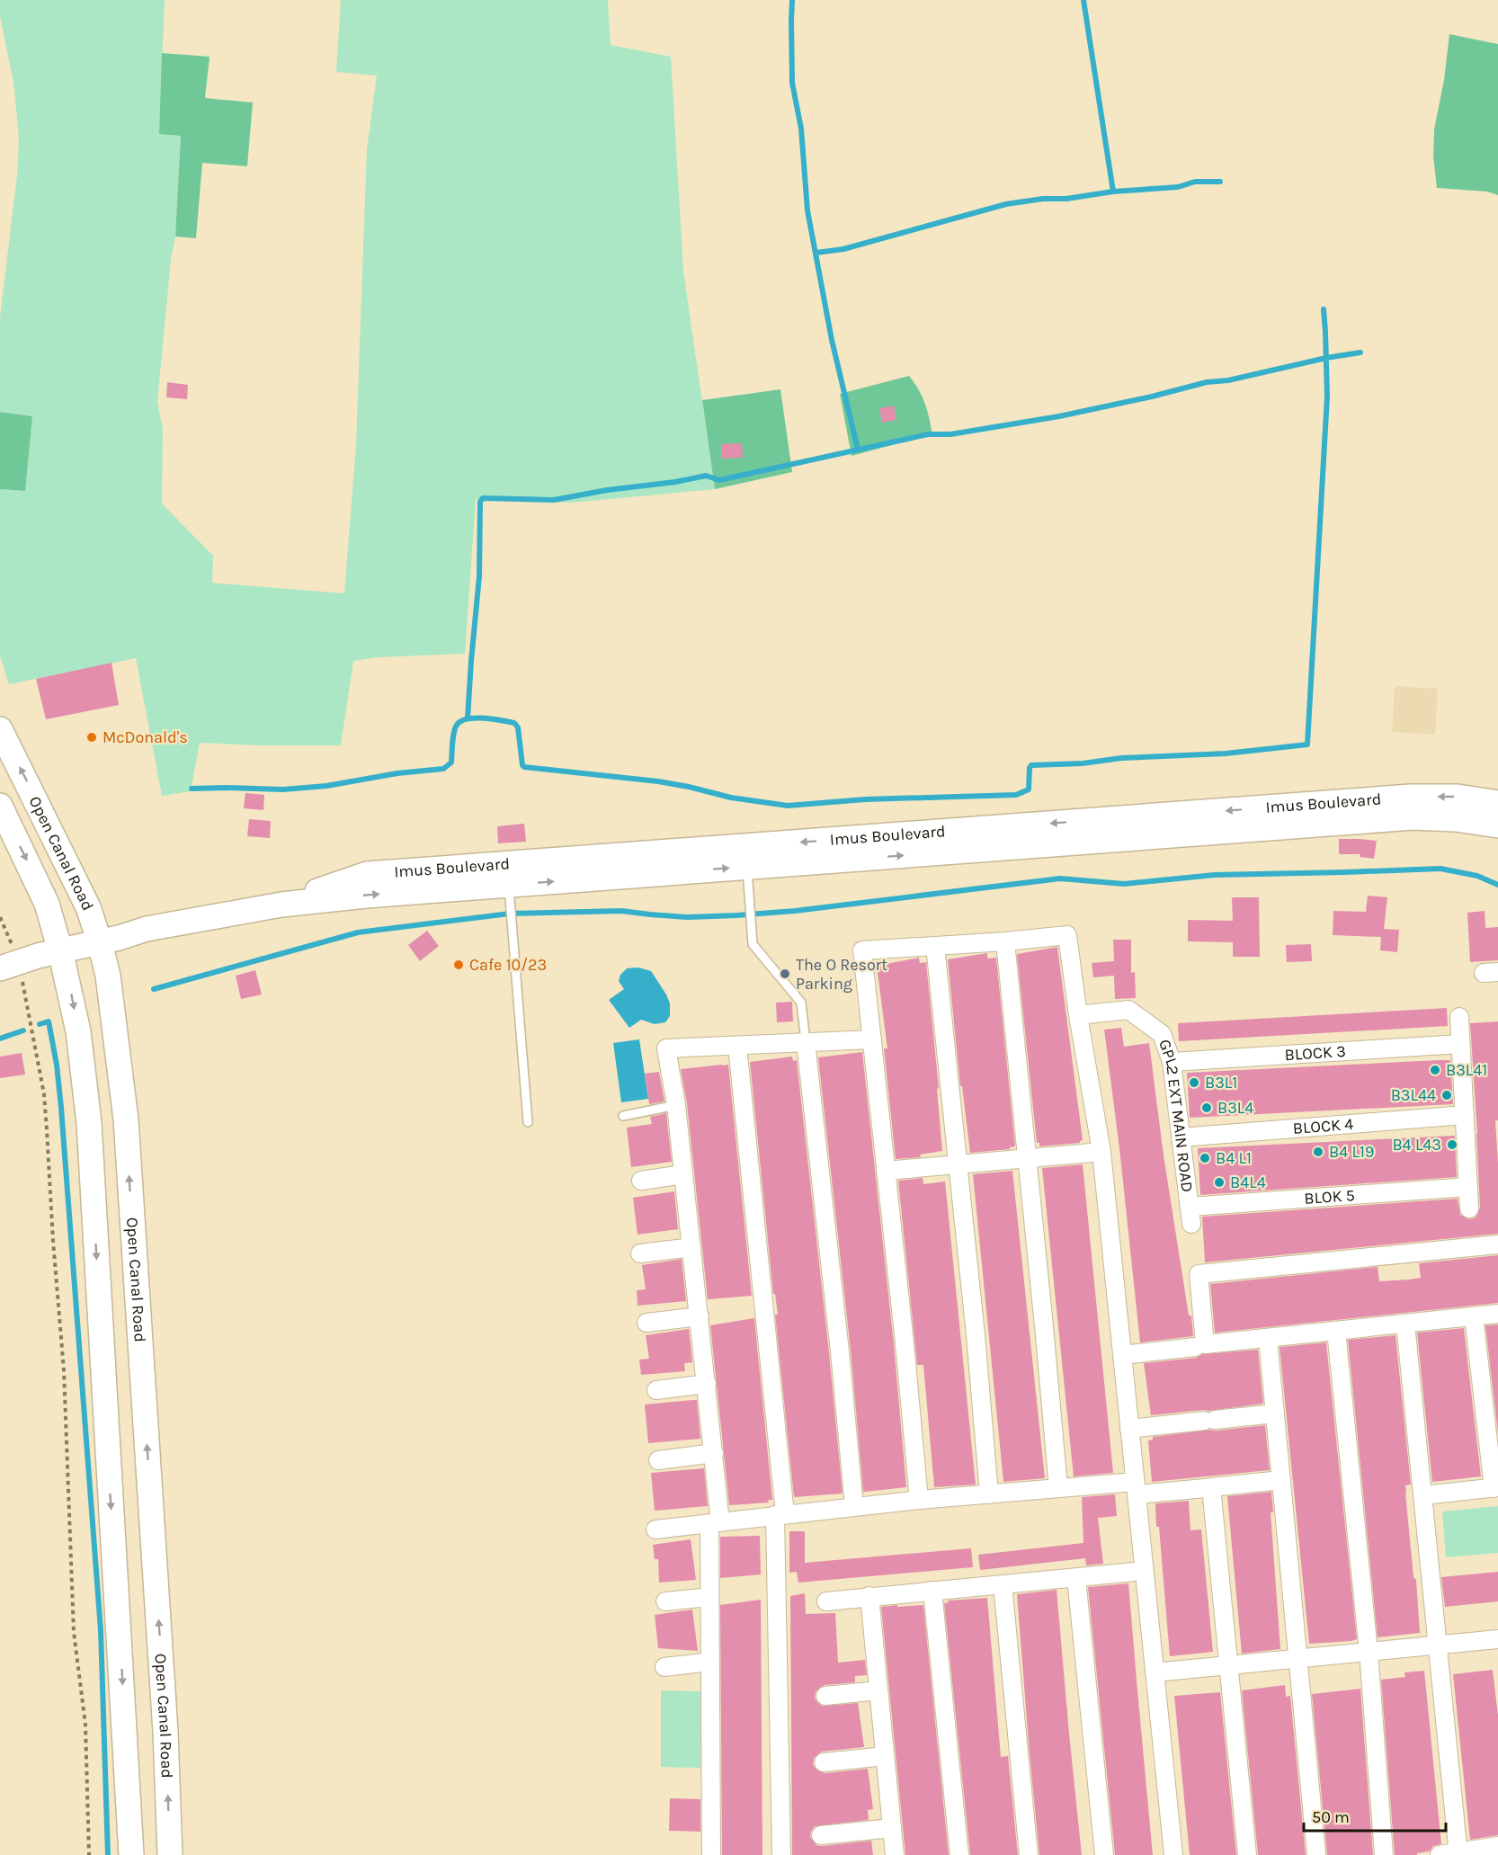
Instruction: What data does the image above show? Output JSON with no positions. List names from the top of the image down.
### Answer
{
  "streets": {
    "main road": ["Imus Boulevard", "Open Canal Road"],
    "street": [
      "BLOCK 3",
      "GPL2 EXT MAIN ROAD",
      "BLOCK 4",
      "BLOK 5"
    ]
  },
  "crossings": [
    ["Imus Boulevard", "Open Canal Road"],
    ["BLOCK 3", "GPL2 EXT MAIN ROAD"],
    ["GPL2 EXT MAIN ROAD", "BLOCK 4"],
    ["GPL2 EXT MAIN ROAD", "BLOK 5"]
  ],
  "places": [
    "McDonald's",
    "Cafe 10/23",
    "The O Resort Parking",
    "B3L41",
    "B3L1",
    "B3L44",
    "B3L4",
    "B4 L43",
    "B4 L19",
    "B4 L1",
    "B4L4"
  ],
  "scale_bar": "50 m"
}
